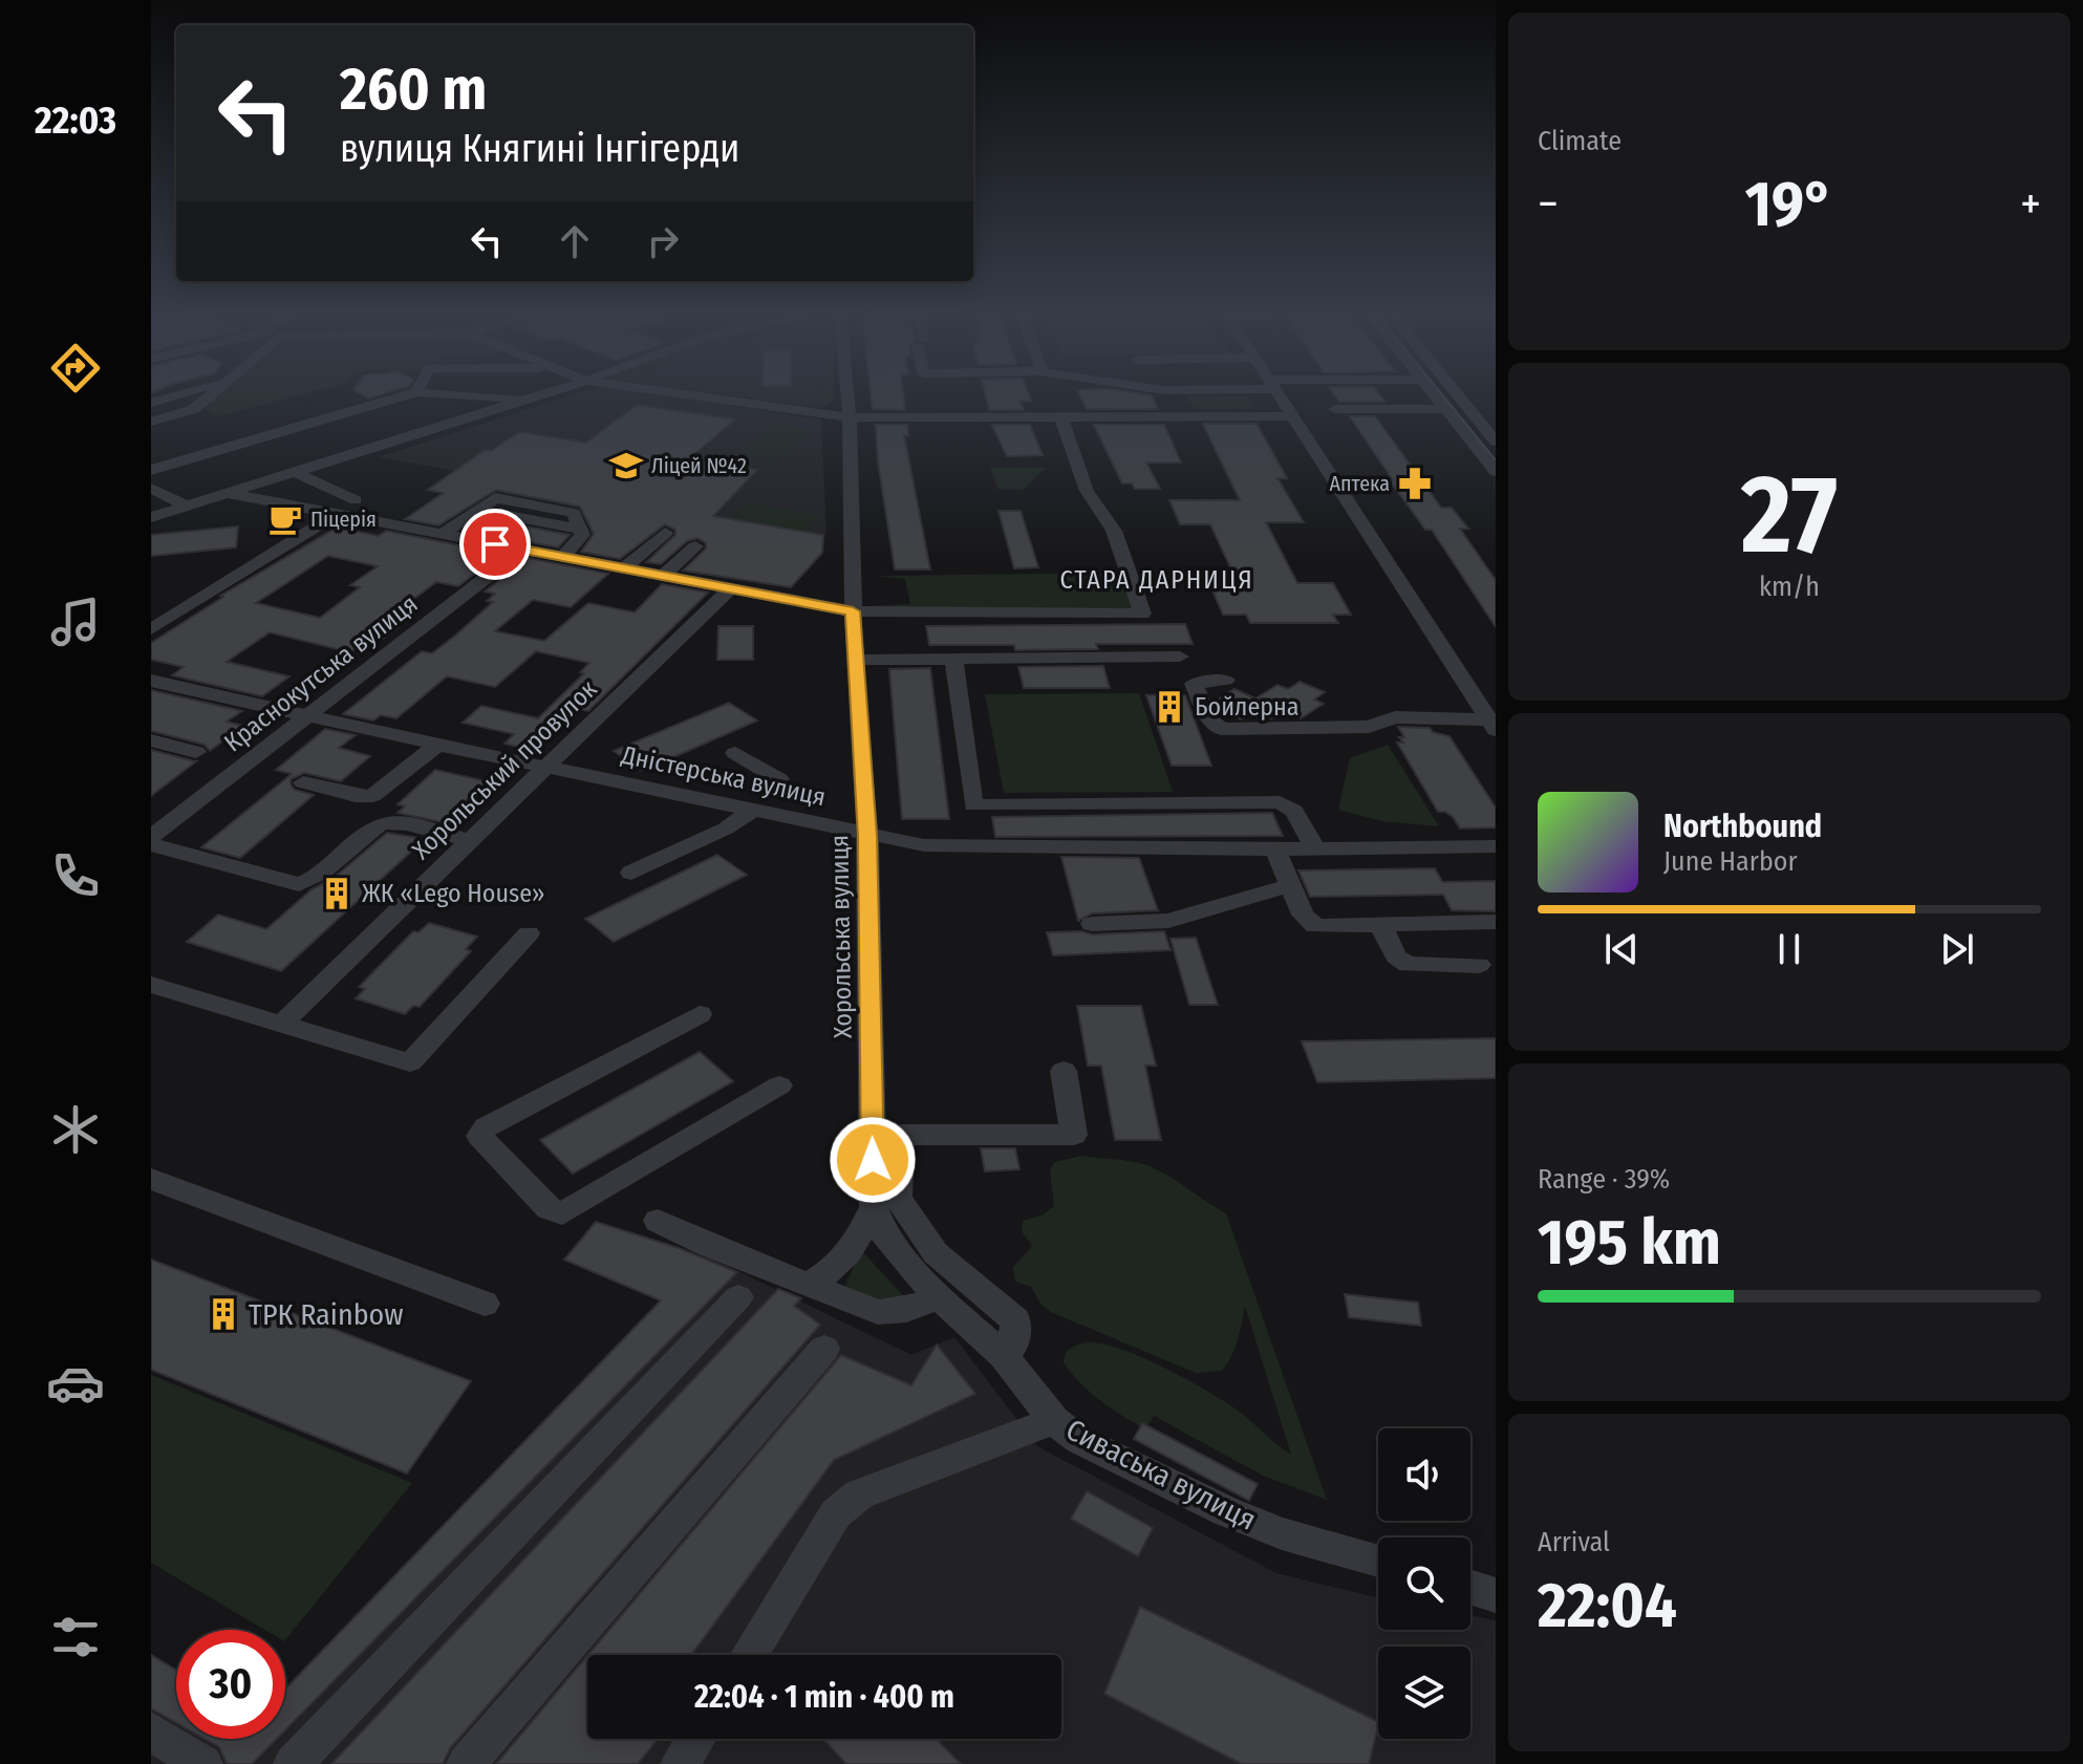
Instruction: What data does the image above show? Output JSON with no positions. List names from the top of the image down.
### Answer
{
  "streets": {
    "street": [
      "Краснокутська вулиця",
      "Хорольський провулок",
      "Дністерська вулиця",
      "Хорольська вулиця",
      "Сиваська вулиця"
    ]
  },
  "crossings": [
    ["Краснокутська вулиця", "Дністерська вулиця"],
    ["Хорольський провулок", "Дністерська вулиця"],
    ["Дністерська вулиця", "Хорольська вулиця"],
    ["Хорольська вулиця", "Сиваська вулиця"]
  ],
  "districts": ["СТАРА ДАРНИЦЯ"],
  "places": {
    "school or university": ["Ліцей №42"],
    "pharmacy": ["Аптека"],
    "cafe": ["Піцерія"],
    "building": ["Бойлерна", "ЖК «Lego House»", "ТРК Rainbow"]
  },
  "page": {
    "tabs": "22:03",
    "tile": [
      "Climate",
      ["27", "km/h"],
      ["Range · 39%", "195 km"],
      ["Arrival", "22:04"]
    ],
    "turn": ["260 m", "вулиця Княгині Інгігерди"],
    "heat": ["−", "19°", "+"],
    "song": ["Northbound", "June Harbor"],
    "limit": "30",
    "trip": "22:04 · 1 min · 400 m"
  }
}
